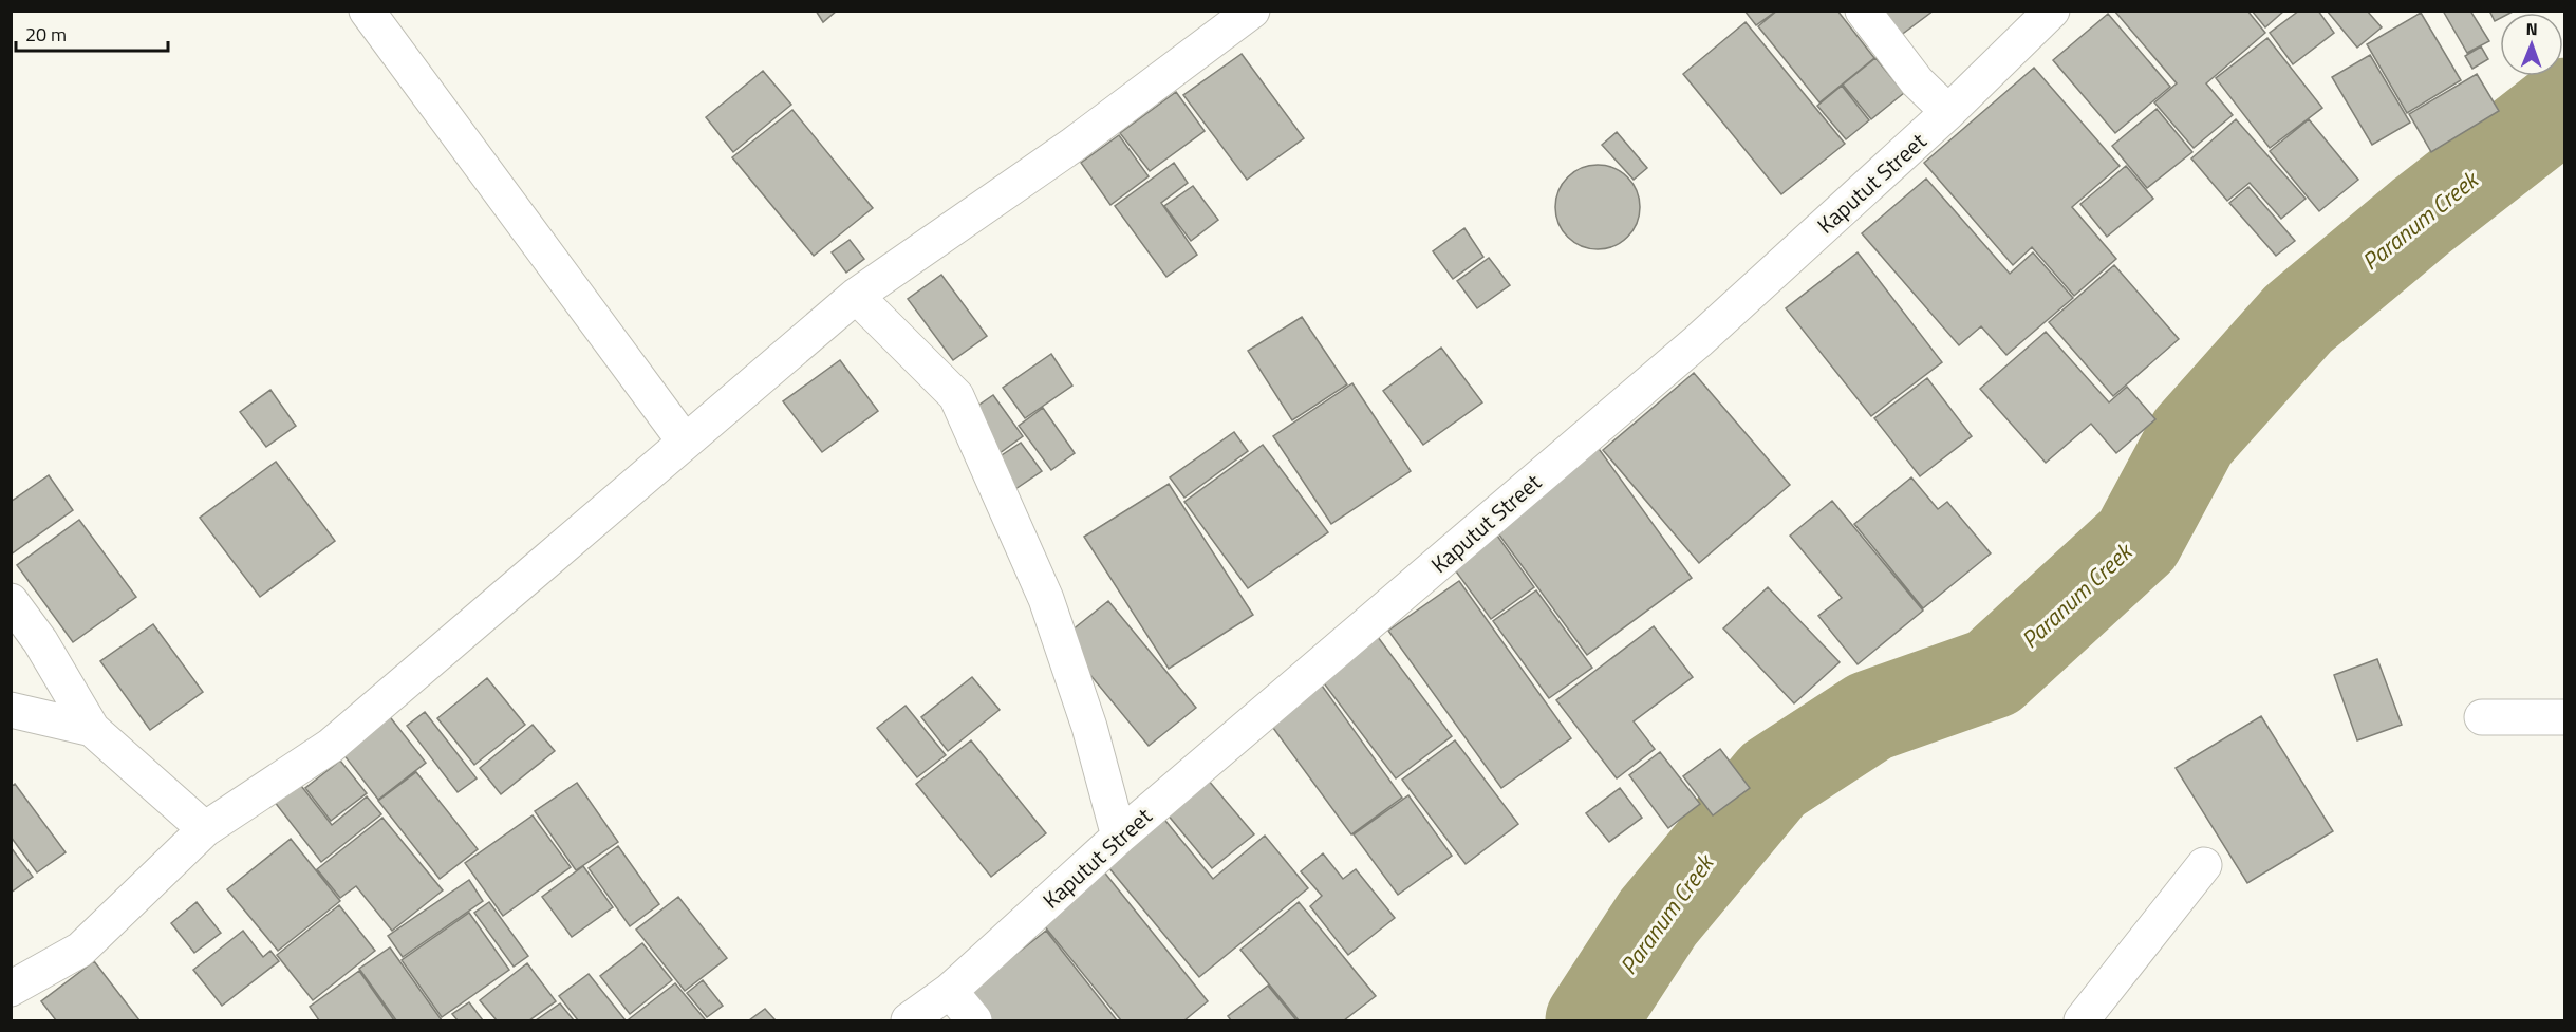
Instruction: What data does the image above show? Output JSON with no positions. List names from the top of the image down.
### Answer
{
  "streets": {
    "street": ["Kaputut Street"]
  },
  "water": ["Paranum Creek"],
  "scale_bar": "20 m",
  "north": "top"
}
